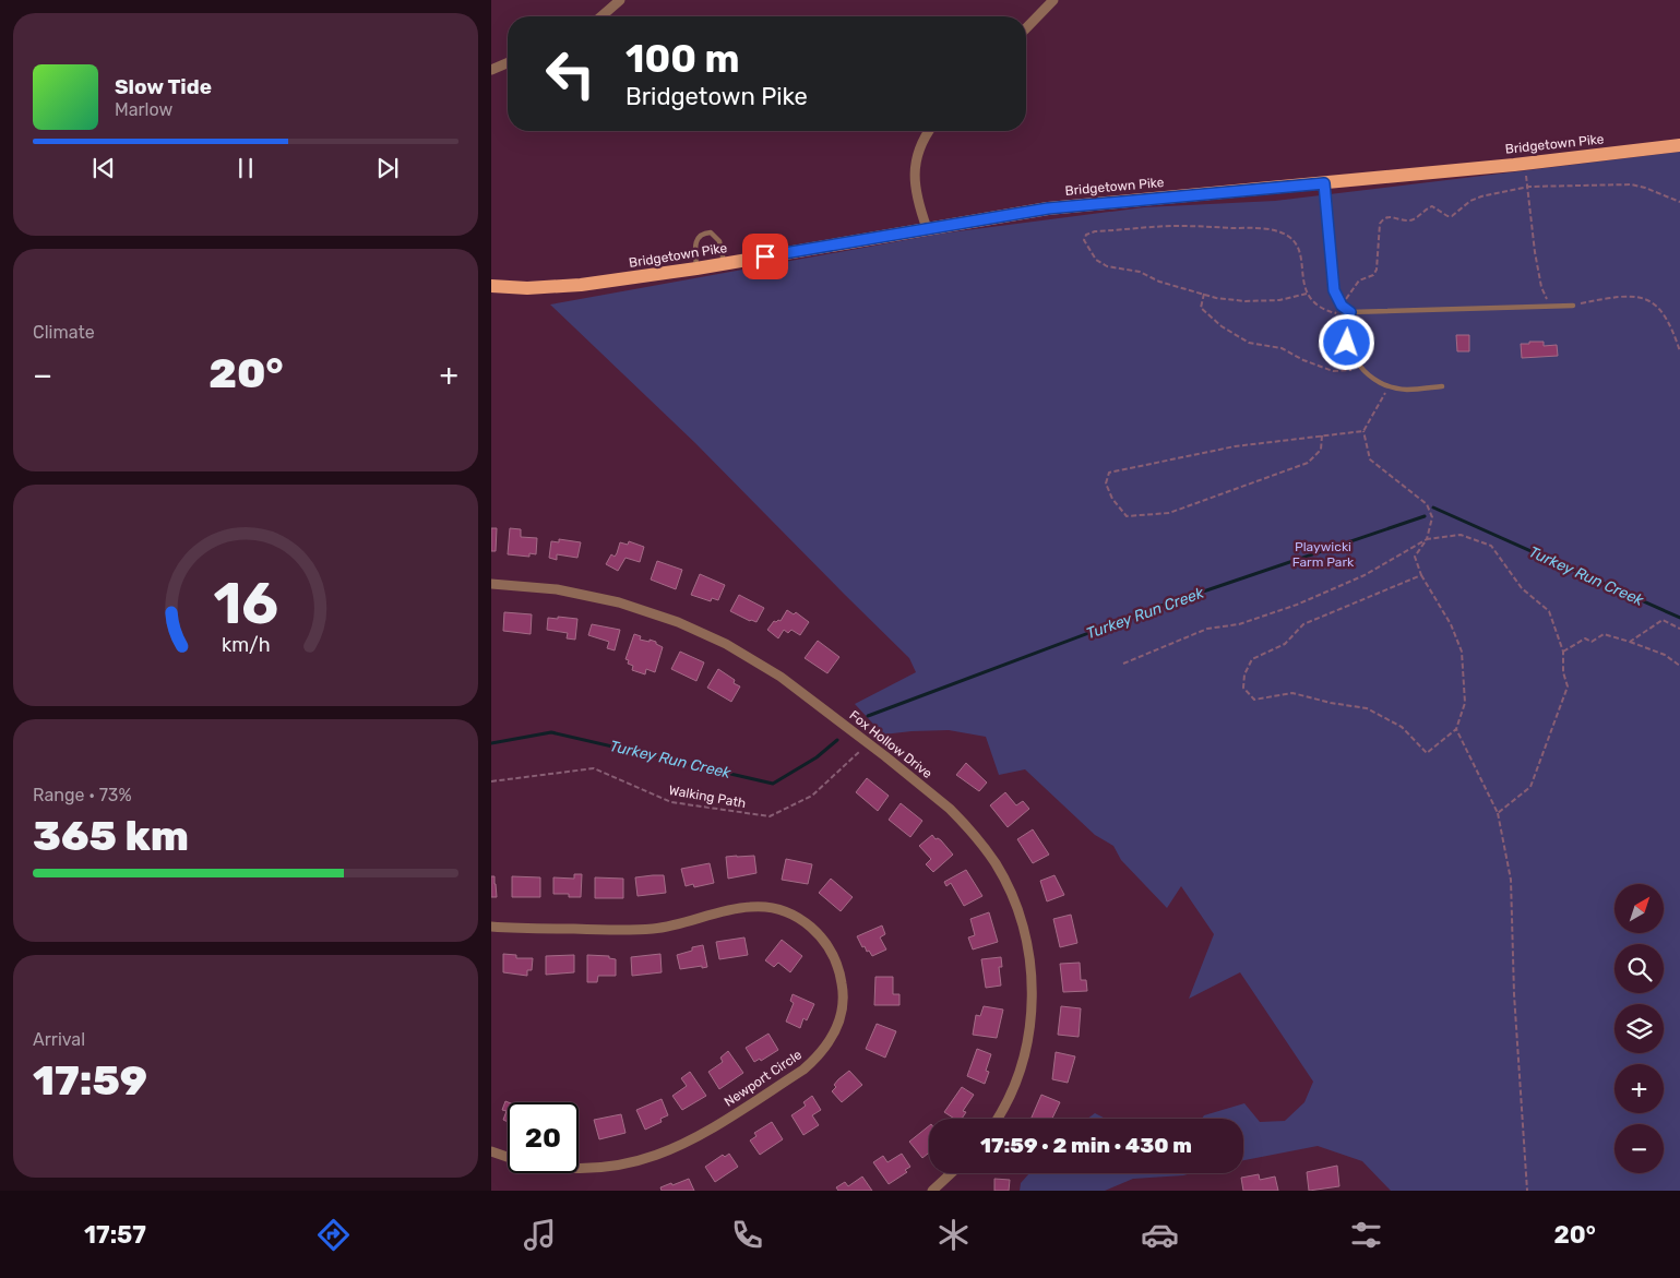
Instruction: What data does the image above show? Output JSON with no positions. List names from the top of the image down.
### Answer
{
  "streets": {
    "main road": ["Bridgetown Pike"],
    "street": ["Fox Hollow Drive", "Newport Circle"],
    "path": ["Walking Path"]
  },
  "crossings": [
    ["Fox Hollow Drive", "Walking Path"]
  ],
  "water": ["Turkey Run Creek"],
  "parks": ["Playwicki Farm Park"],
  "north": "top right",
  "page": {
    "turn": ["100 m", "Bridgetown Pike"],
    "song": ["Slow Tide", "Marlow"],
    "tile": [
      "Climate",
      ["Range · 73%", "365 km"],
      ["Arrival", "17:59"]
    ],
    "heat": ["−", "20°", "+"],
    "map_buttons": ["+", "−"],
    "limit": "20",
    "trip": "17:59 · 2 min · 430 m",
    "tabs": ["17:57", "20°"],
    "gauge": ["16", "km/h"]
  }
}
